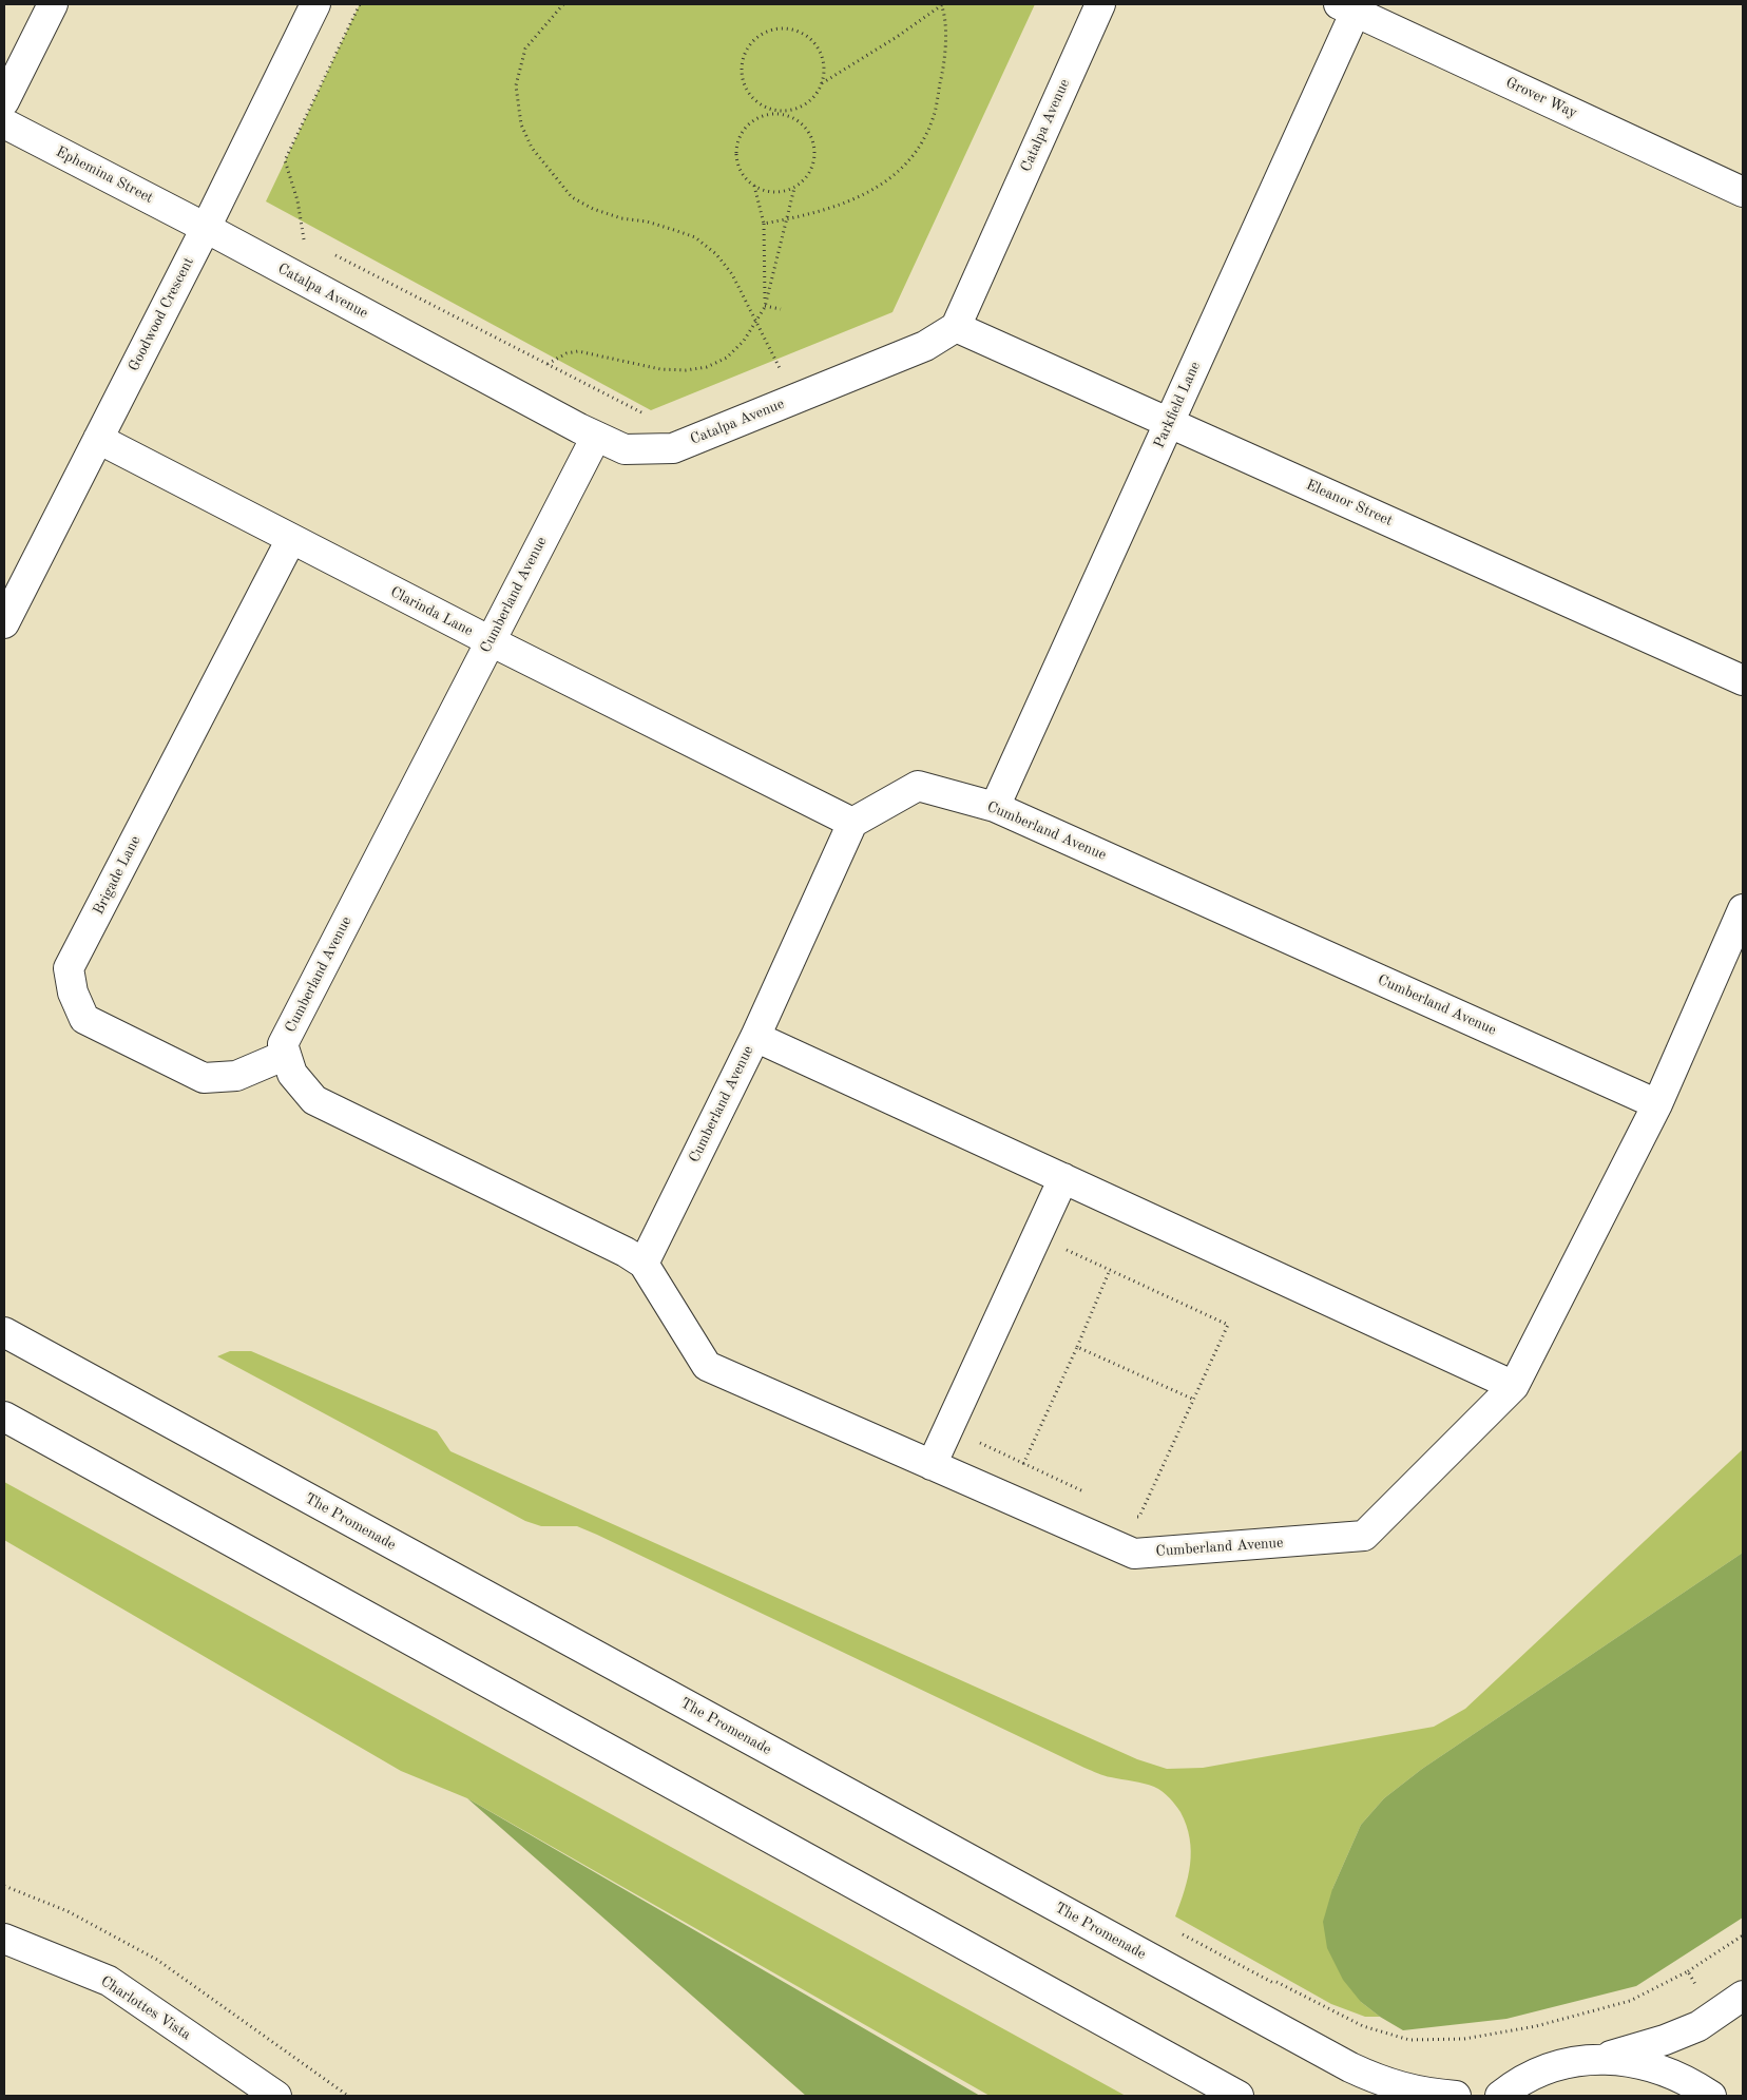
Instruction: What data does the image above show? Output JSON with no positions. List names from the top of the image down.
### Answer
{
  "streets": {
    "street": [
      "Grover Way",
      "Catalpa Avenue",
      "Ephemina Street",
      "Goodwood Crescent",
      "Parkfield Lane",
      "Eleanor Street",
      "Cumberland Avenue",
      "Clarinda Lane",
      "Brigade Lane",
      "The Promenade",
      "Charlottes Vista"
    ]
  },
  "crossings": [
    ["Grover Way", "Parkfield Lane"],
    ["Catalpa Avenue", "Ephemina Street"],
    ["Catalpa Avenue", "Goodwood Crescent"],
    ["Catalpa Avenue", "Eleanor Street"],
    ["Catalpa Avenue", "Cumberland Avenue"],
    ["Ephemina Street", "Goodwood Crescent"],
    ["Goodwood Crescent", "Clarinda Lane"],
    ["Parkfield Lane", "Eleanor Street"],
    ["Parkfield Lane", "Cumberland Avenue"],
    ["Cumberland Avenue", "Clarinda Lane"],
    ["Cumberland Avenue", "Brigade Lane"],
    ["Clarinda Lane", "Brigade Lane"]
  ]
}
